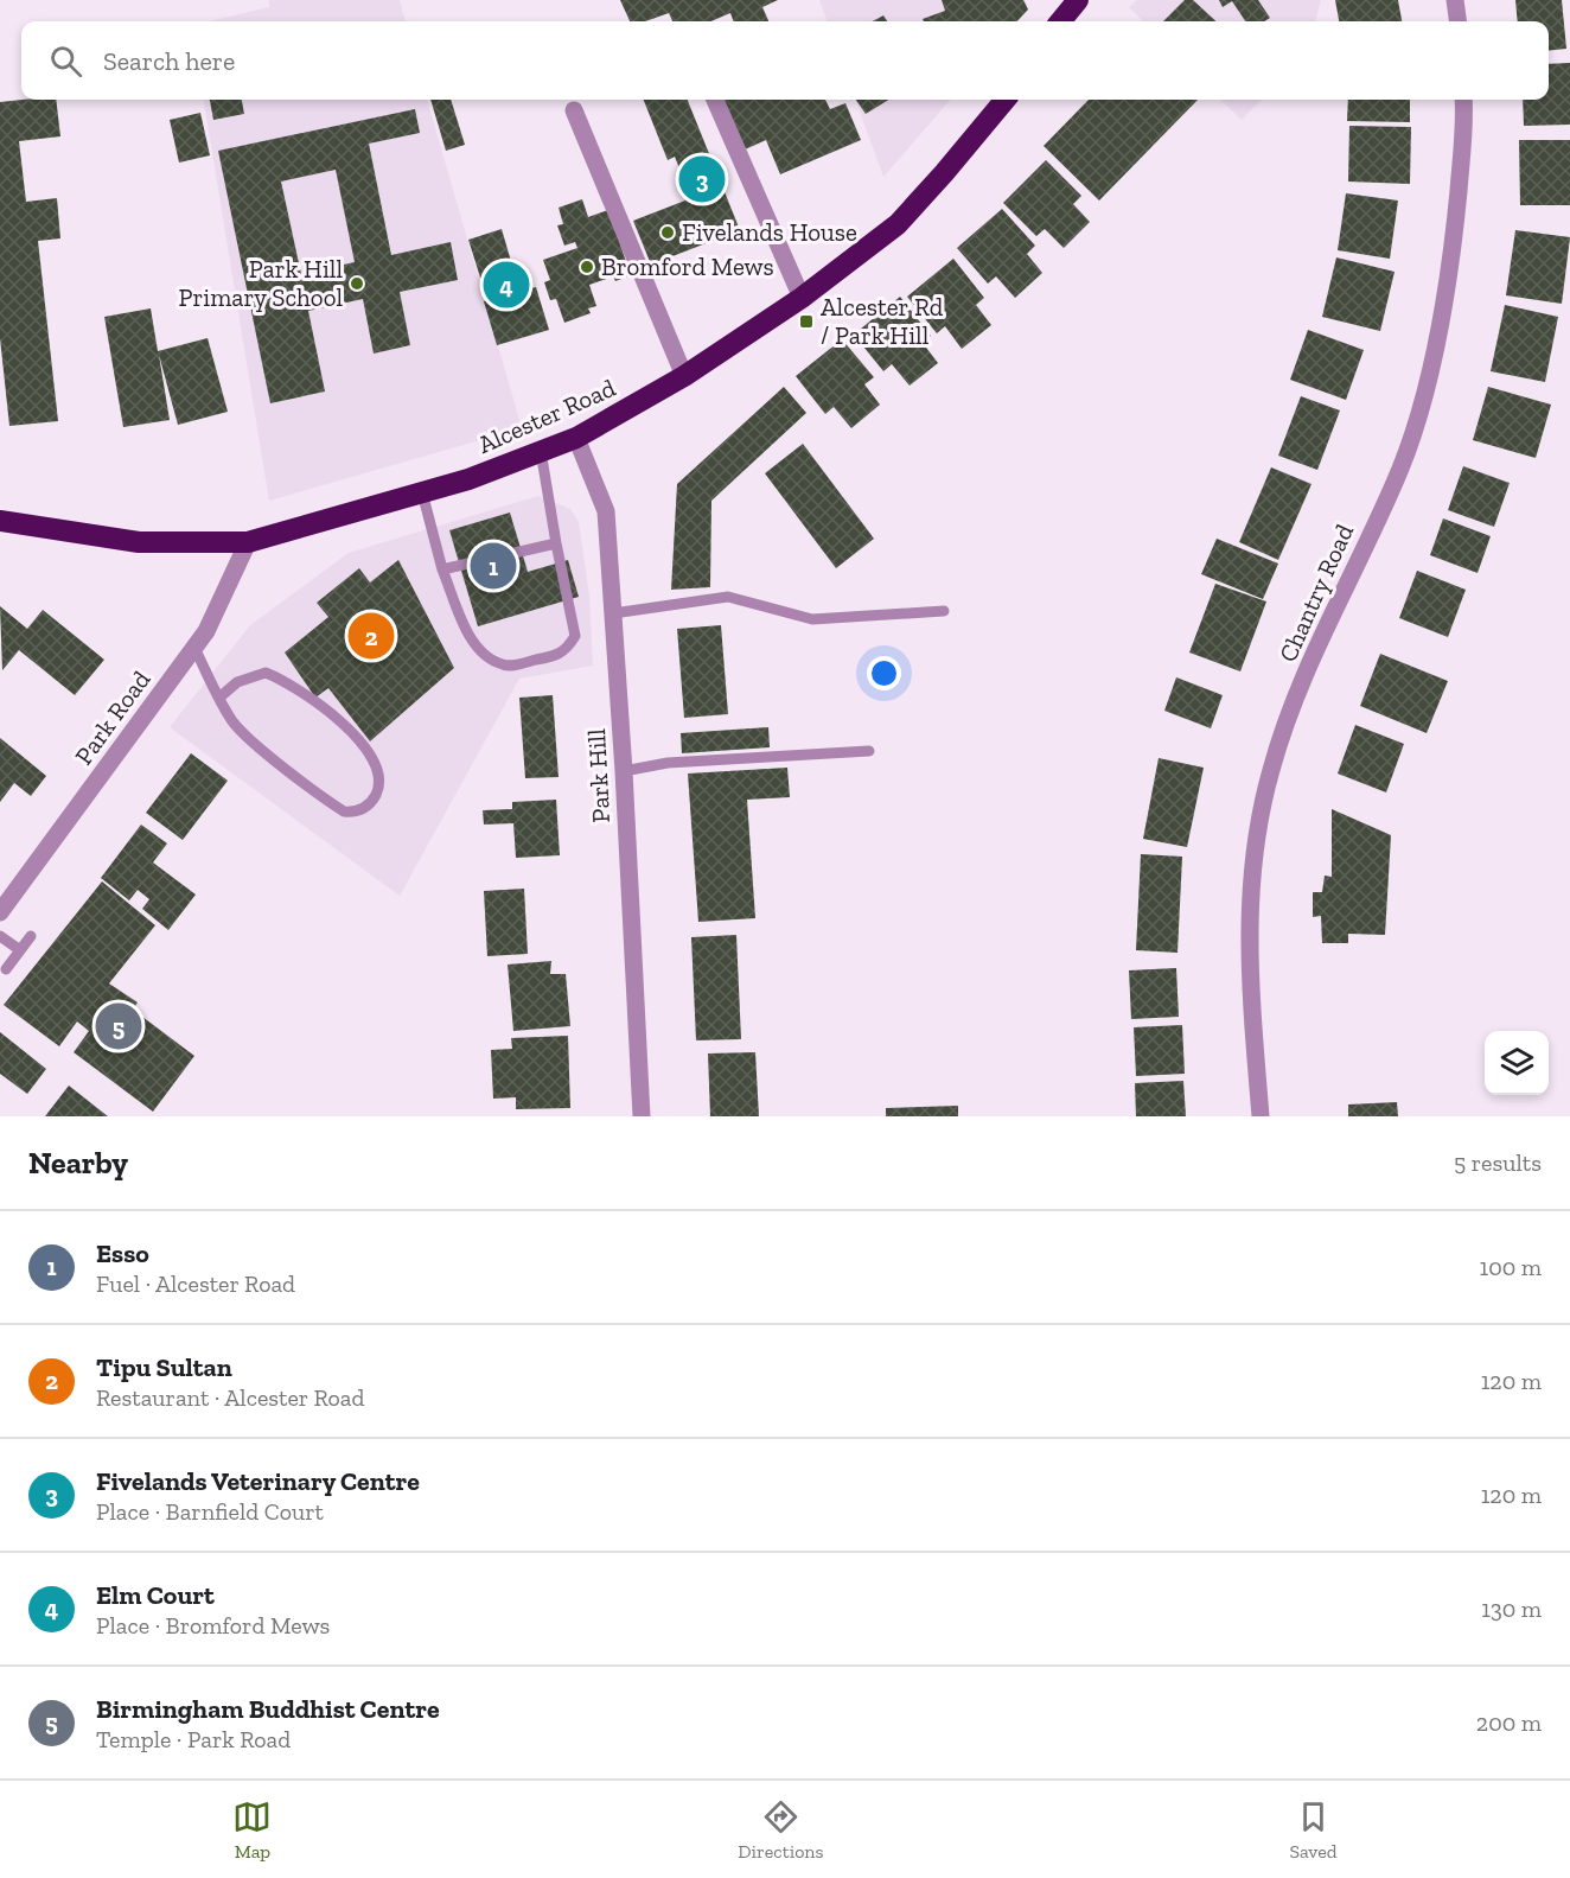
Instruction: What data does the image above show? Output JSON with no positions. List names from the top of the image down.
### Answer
{
  "streets": {
    "highway": ["Alcester Road"],
    "street": ["Chantry Road", "Park Road", "Park Hill"]
  },
  "crossings": [
    ["Alcester Road", "Park Road"],
    ["Alcester Road", "Park Hill"]
  ],
  "places": {
    "other": ["Fivelands House", "Bromford Mews", "Park Hill Primary School"],
    "transit": ["Alcester Rd / Park Hill"]
  },
  "page": {
    "search": "Search here",
    "pins": [
      "3",
      "4",
      "1",
      "2",
      "5"
    ],
    "heading": ["Nearby", "5 results"],
    "list": [
      {
        "mark": "1",
        "name": "Esso",
        "note": "Fuel · Alcester Road",
        "value": "100 m"
      },
      {
        "mark": "2",
        "name": "Tipu Sultan",
        "note": "Restaurant · Alcester Road",
        "value": "120 m"
      },
      {
        "mark": "3",
        "name": "Fivelands Veterinary Centre",
        "note": "Place · Barnfield Court",
        "value": "120 m"
      },
      {
        "mark": "4",
        "name": "Elm Court",
        "note": "Place · Bromford Mews",
        "value": "130 m"
      },
      {
        "mark": "5",
        "name": "Birmingham Buddhist Centre",
        "note": "Temple · Park Road",
        "value": "200 m"
      }
    ],
    "nav": ["Map", "Directions", "Saved"]
  }
}
